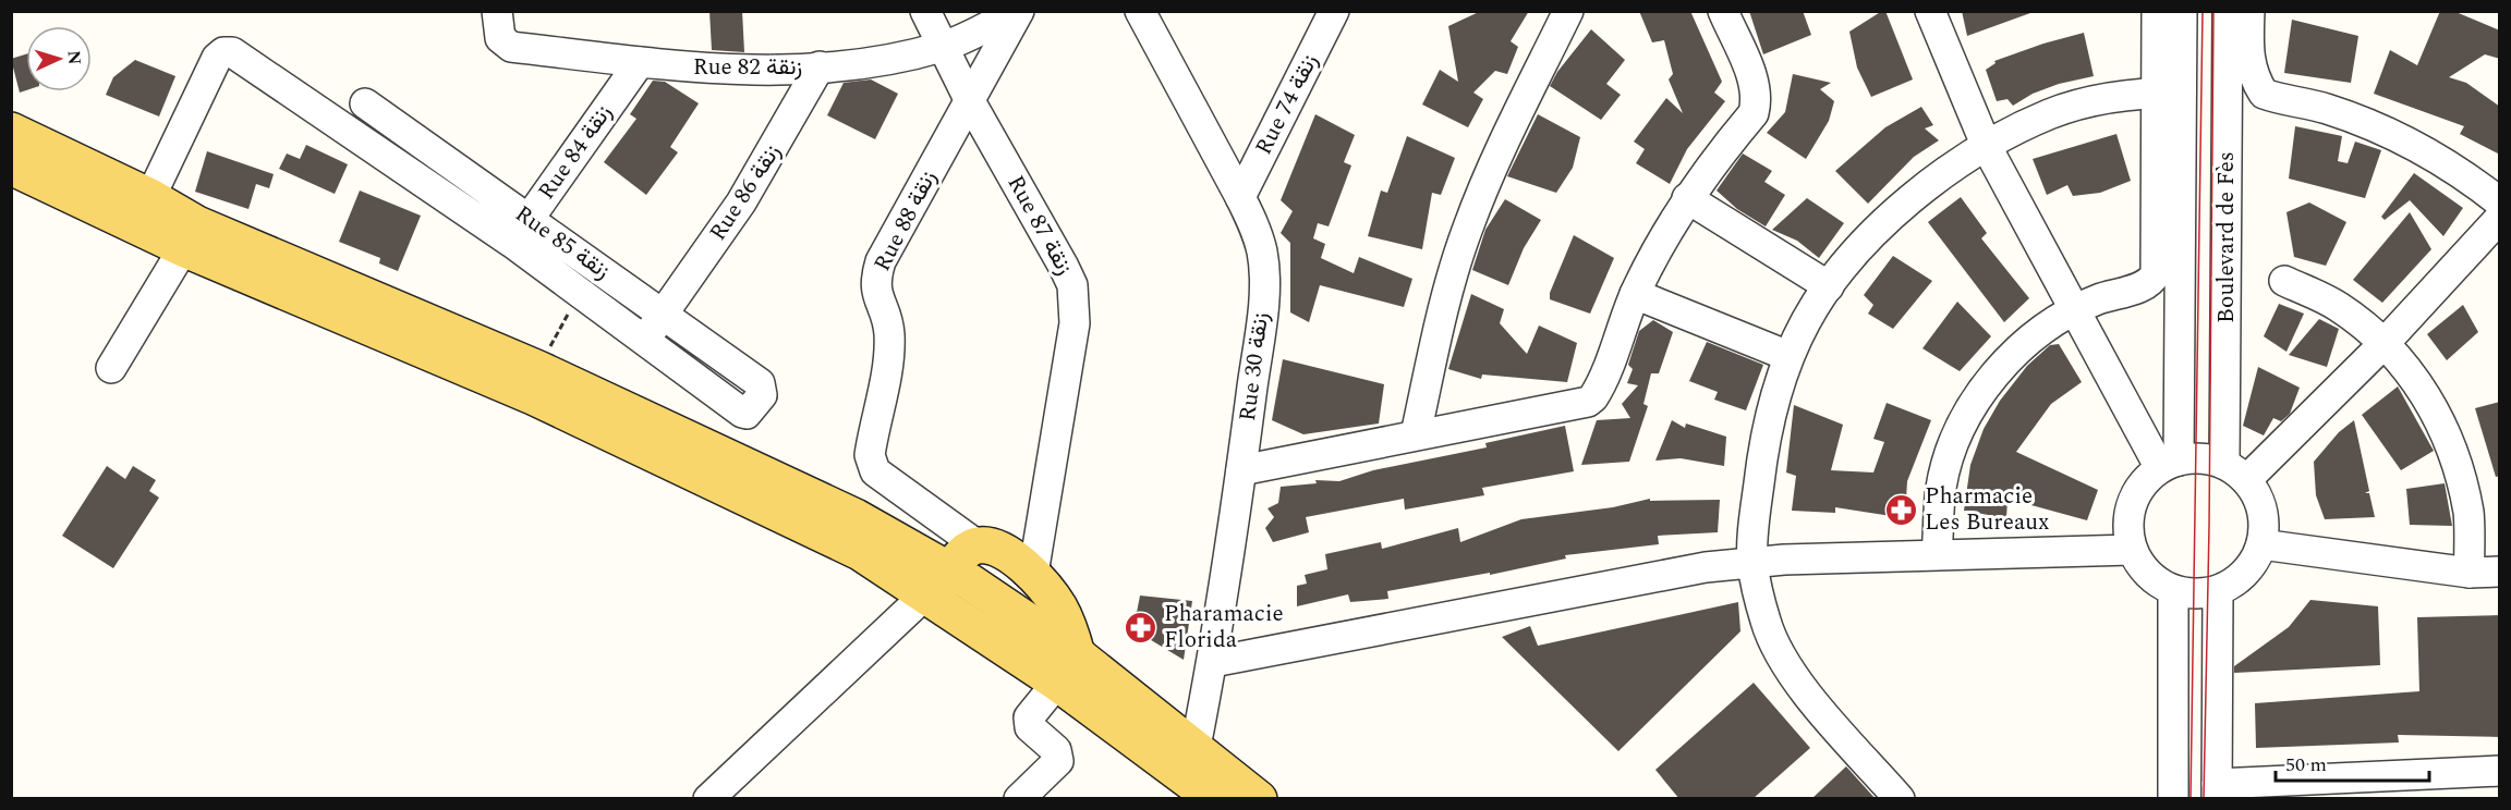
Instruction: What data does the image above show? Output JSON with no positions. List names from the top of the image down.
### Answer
{
  "streets": {
    "street": [
      "Rue 82 زنقة",
      "Rue 74 زنقة",
      "Rue 84 زنقة",
      "Rue 86 زنقة",
      "Rue 88 زنقة",
      "Rue 87 زنقة",
      "Boulevard de Fès",
      "Rue 85 زنقة",
      "Rue 30 زنقة"
    ]
  },
  "crossings": [
    ["Rue 82 زنقة", "Rue 84 زنقة"],
    ["Rue 82 زنقة", "Rue 86 زنقة"],
    ["Rue 82 زنقة", "Rue 88 زنقة"],
    ["Rue 82 زنقة", "Rue 87 زنقة"],
    ["Rue 74 زنقة", "Rue 30 زنقة"],
    ["Rue 84 زنقة", "Rue 85 زنقة"],
    ["Rue 86 زنقة", "Rue 85 زنقة"],
    ["Rue 88 زنقة", "Rue 87 زنقة"]
  ],
  "places": {
    "pharmacy": ["Pharmacie Les Bureaux", "Pharamacie Florida"]
  },
  "scale_bar": "50 m",
  "north": "right"
}
